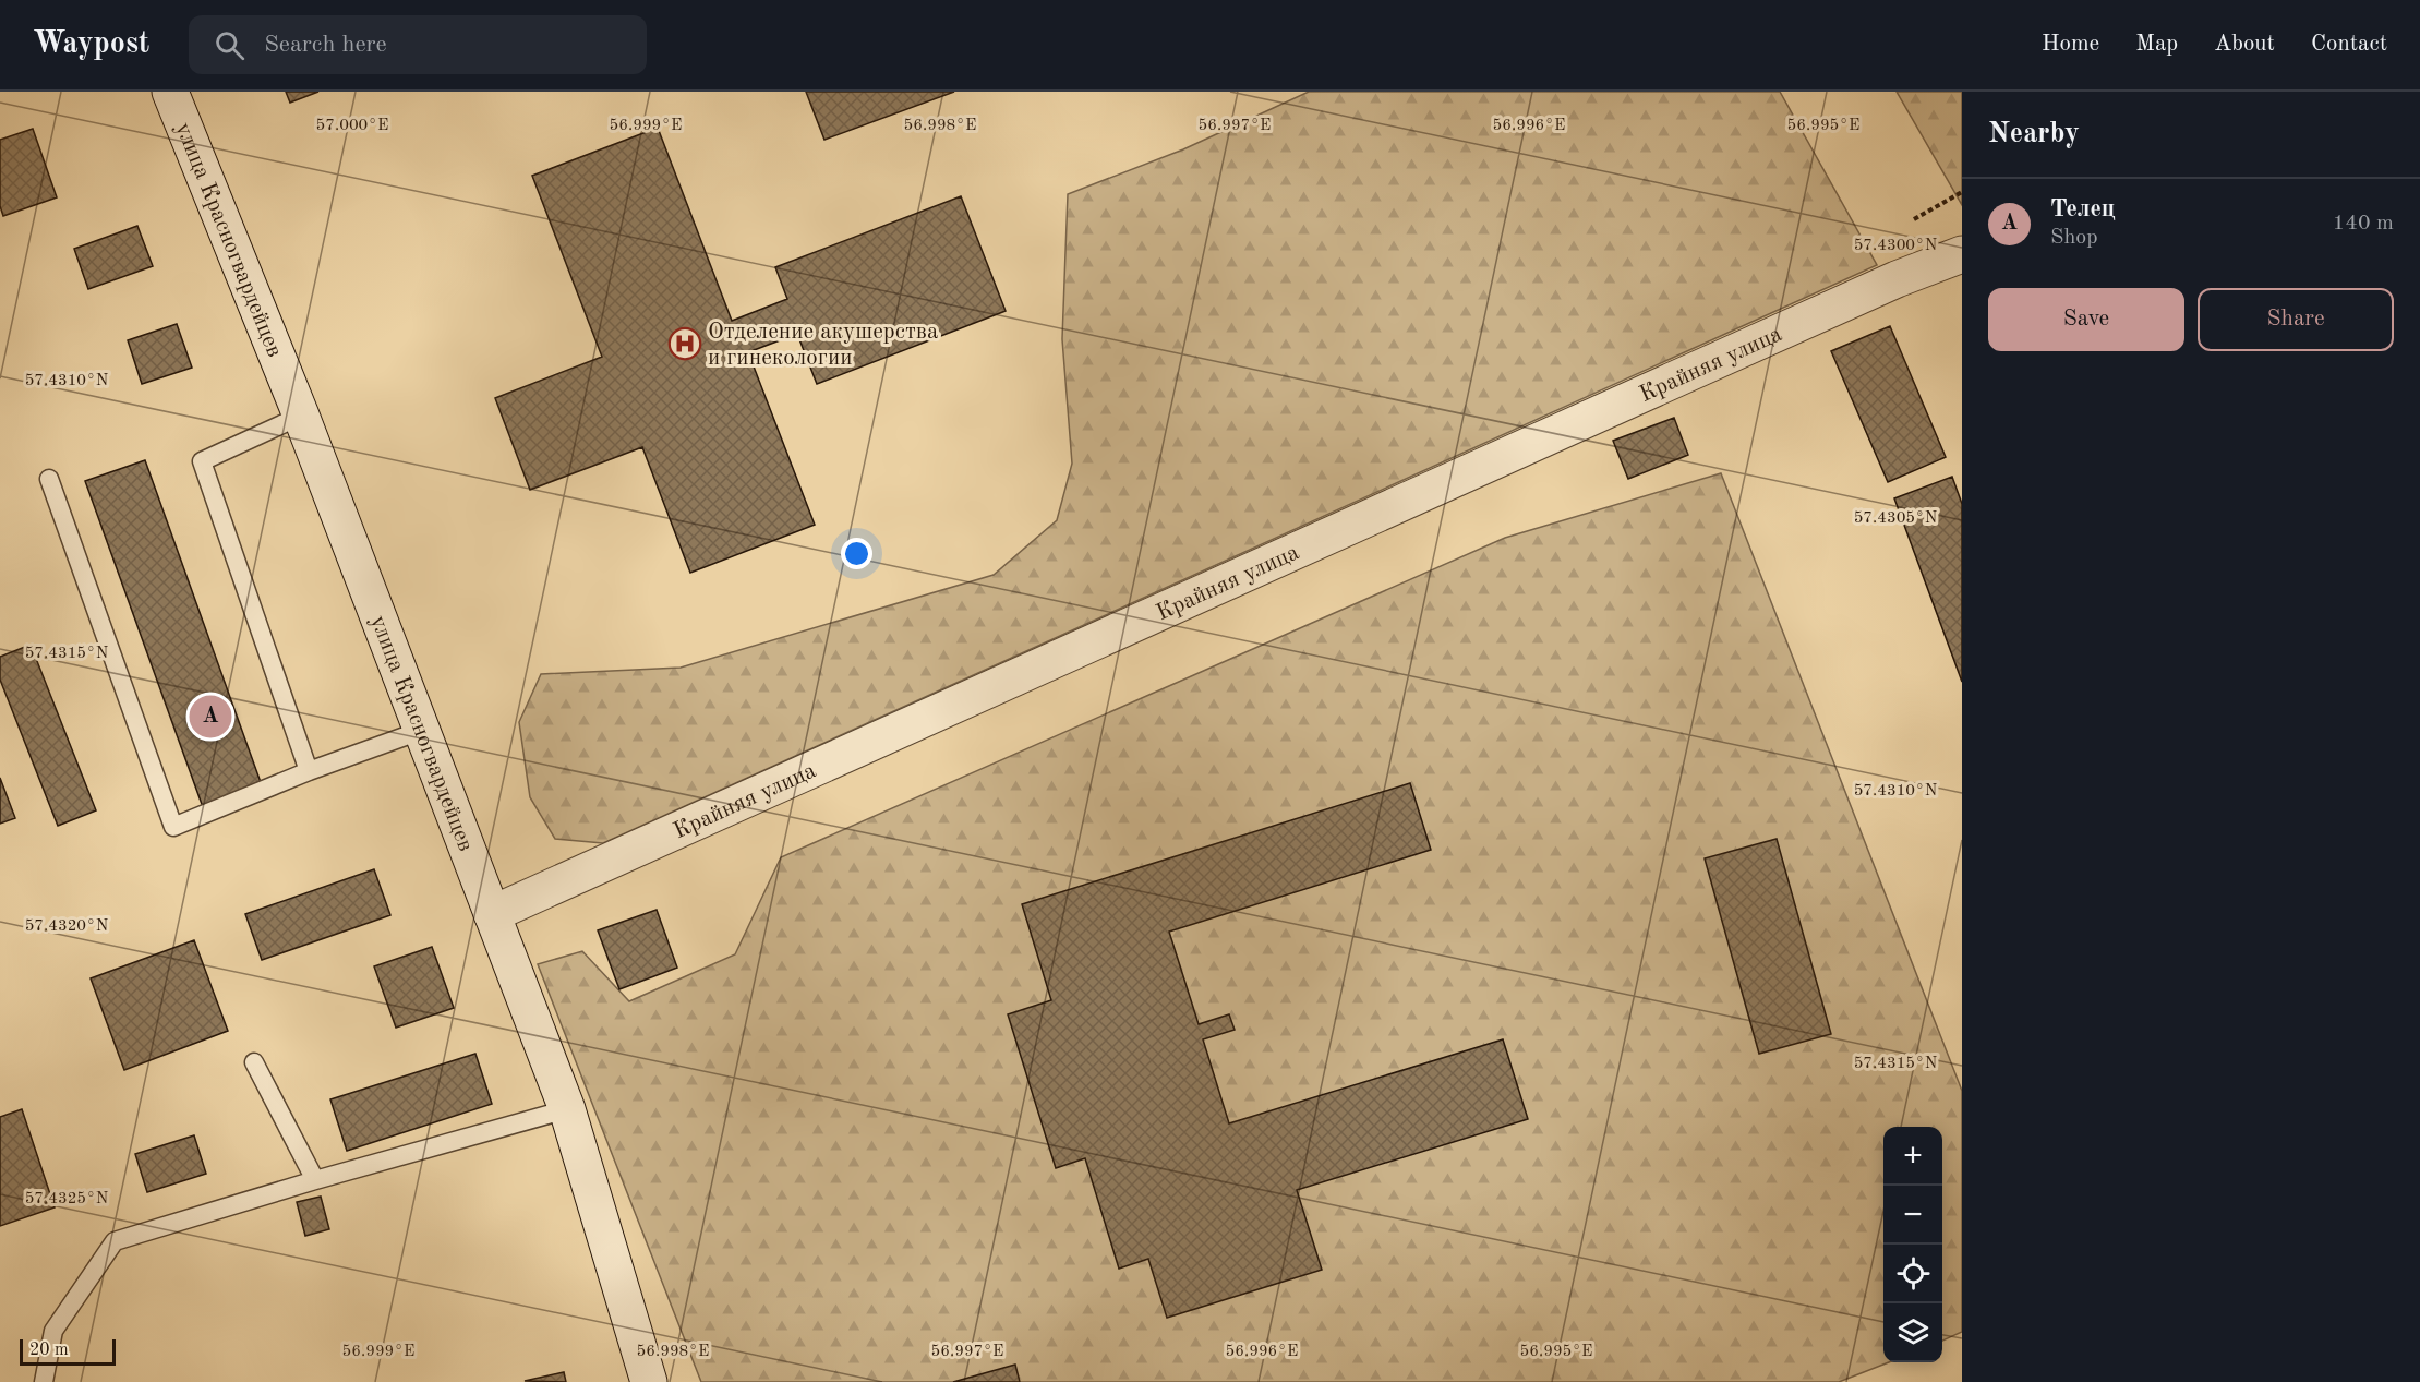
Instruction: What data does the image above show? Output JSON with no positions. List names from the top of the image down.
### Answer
{
  "streets": {
    "street": ["улица Красногвардейцев", "Крайняя улица"]
  },
  "crossings": [
    ["улица Красногвардейцев", "Крайняя улица"]
  ],
  "places": {
    "hospital": ["Отделение акушерства и гинекологии"]
  },
  "scale_bar": "20 m",
  "page": {
    "header": "Waypost",
    "search": "Search here",
    "nav": [
      "Home",
      "Map",
      "About",
      "Contact"
    ],
    "heading": "Nearby",
    "list": [
      {
        "mark": "A",
        "name": "Телец",
        "note": "Shop",
        "value": "140 m"
      }
    ],
    "buttons": ["Save", "Share"],
    "pins": "A",
    "map_buttons": ["+", "−"],
    "scale": "20 m"
  },
  "coordinates": [
    "57.000°E",
    "56.999°E",
    "56.998°E",
    "56.997°E",
    "56.996°E",
    "56.995°E",
    "57.4300°N",
    "57.4310°N",
    "57.4305°N",
    "57.4315°N",
    "57.4320°N",
    "57.4325°N"
  ]
}
